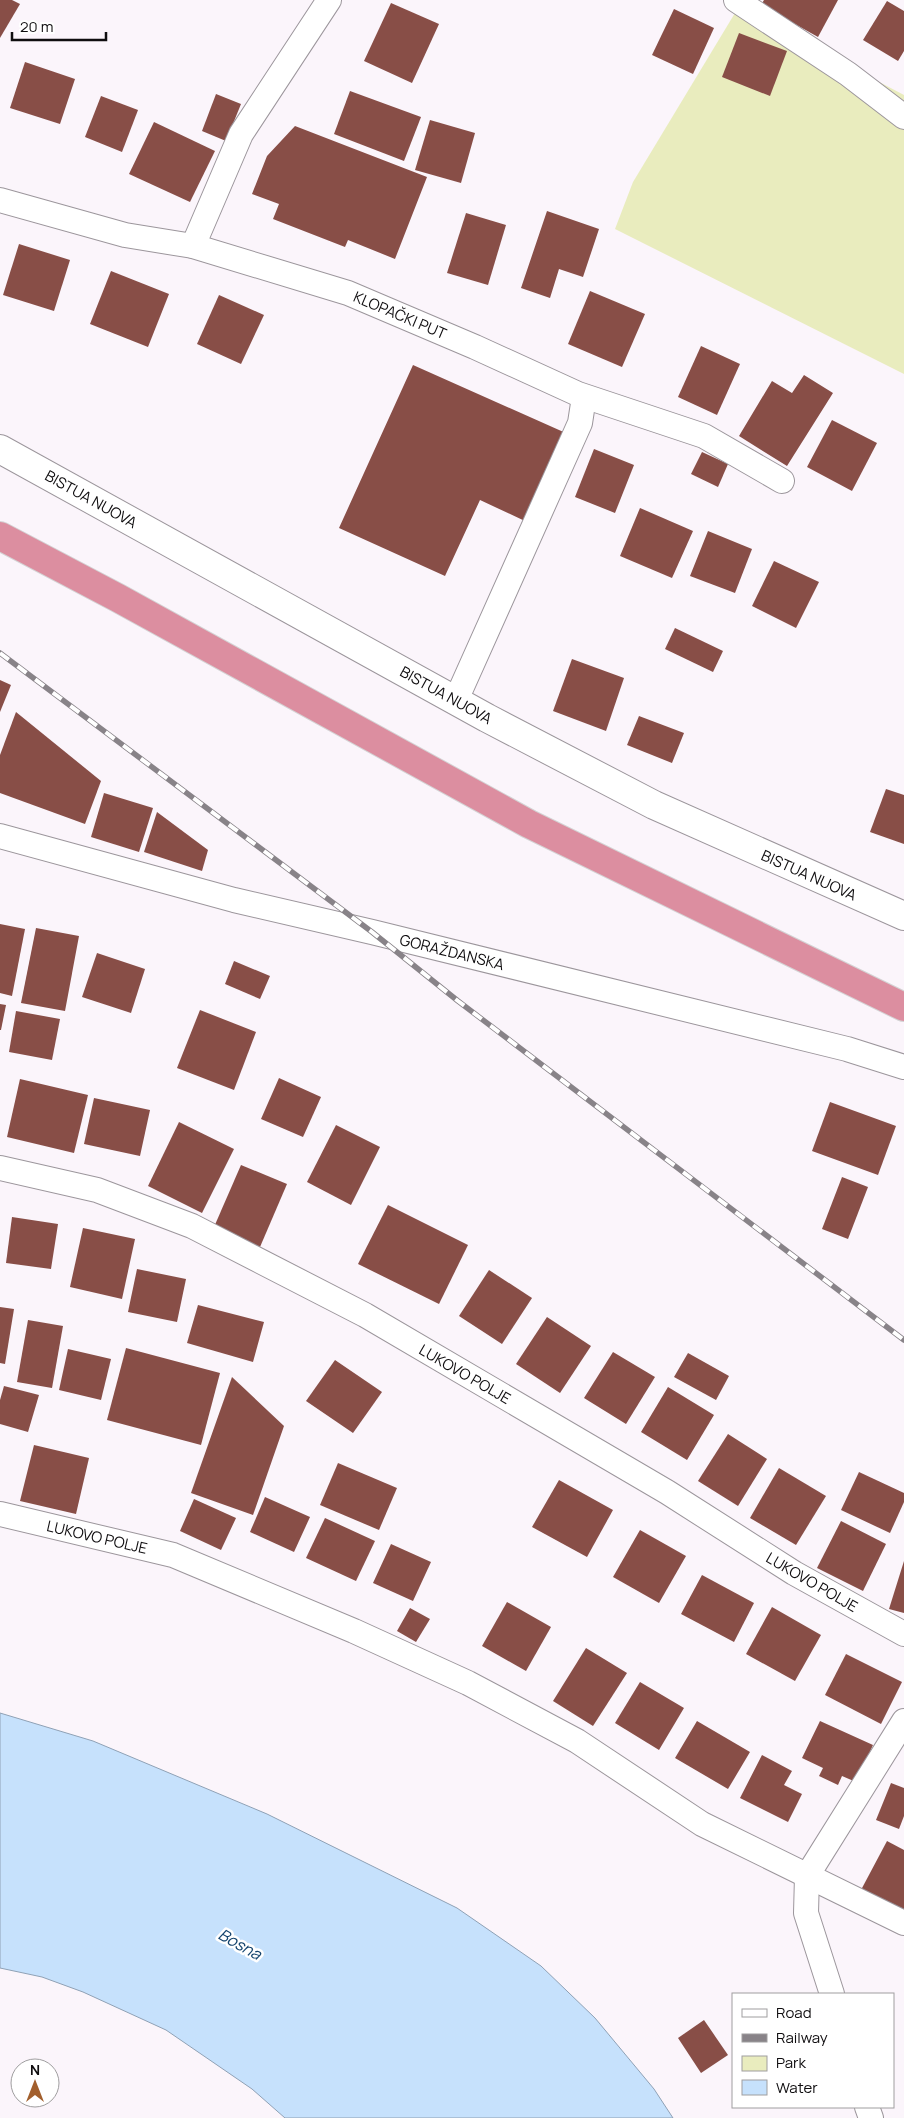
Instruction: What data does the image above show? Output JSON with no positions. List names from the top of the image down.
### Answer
{
  "streets": {
    "street": [
      "KLOPAČKI PUT",
      "BISTUA NUOVA",
      "GORAŽDANSKA",
      "LUKOVO POLJE"
    ]
  },
  "water": ["Bosna"],
  "legend": [
    "Road",
    "Railway",
    "Park",
    "Water"
  ],
  "scale_bar": "20 m",
  "north": "top"
}
